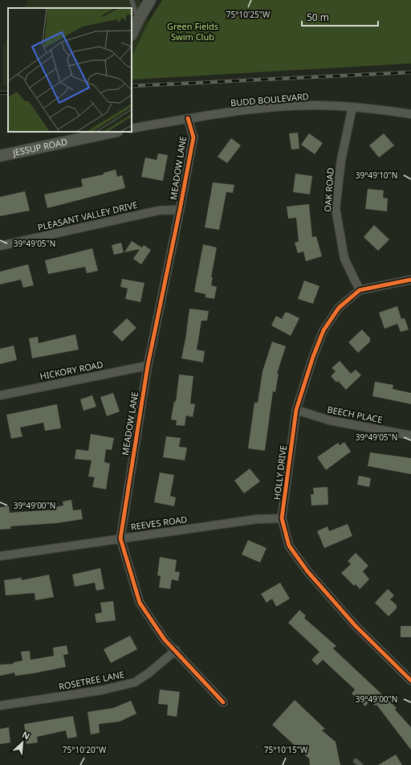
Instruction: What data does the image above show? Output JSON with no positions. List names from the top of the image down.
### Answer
{
  "streets": {
    "street": [
      "BUDD BOULEVARD",
      "JESSUP ROAD",
      "MEADOW LANE",
      "OAK ROAD",
      "PLEASANT VALLEY DRIVE",
      "HICKORY ROAD",
      "BEECH PLACE",
      "HOLLY DRIVE",
      "REEVES ROAD",
      "ROSETREE LANE"
    ]
  },
  "crossings": [
    ["BUDD BOULEVARD", "MEADOW LANE"],
    ["BUDD BOULEVARD", "OAK ROAD"],
    ["MEADOW LANE", "PLEASANT VALLEY DRIVE"],
    ["MEADOW LANE", "HICKORY ROAD"],
    ["MEADOW LANE", "REEVES ROAD"],
    ["MEADOW LANE", "ROSETREE LANE"],
    ["OAK ROAD", "HOLLY DRIVE"],
    ["BEECH PLACE", "HOLLY DRIVE"],
    ["HOLLY DRIVE", "REEVES ROAD"]
  ],
  "parks": ["Green Fields Swim Club"],
  "scale_bar": "50 m",
  "north": "top right",
  "coordinates": [
    "75°10'25\"W",
    "39°49'10\"N",
    "39°49'05\"N",
    "39°49'00\"N",
    "75°10'20\"W",
    "75°10'15\"W"
  ]
}
